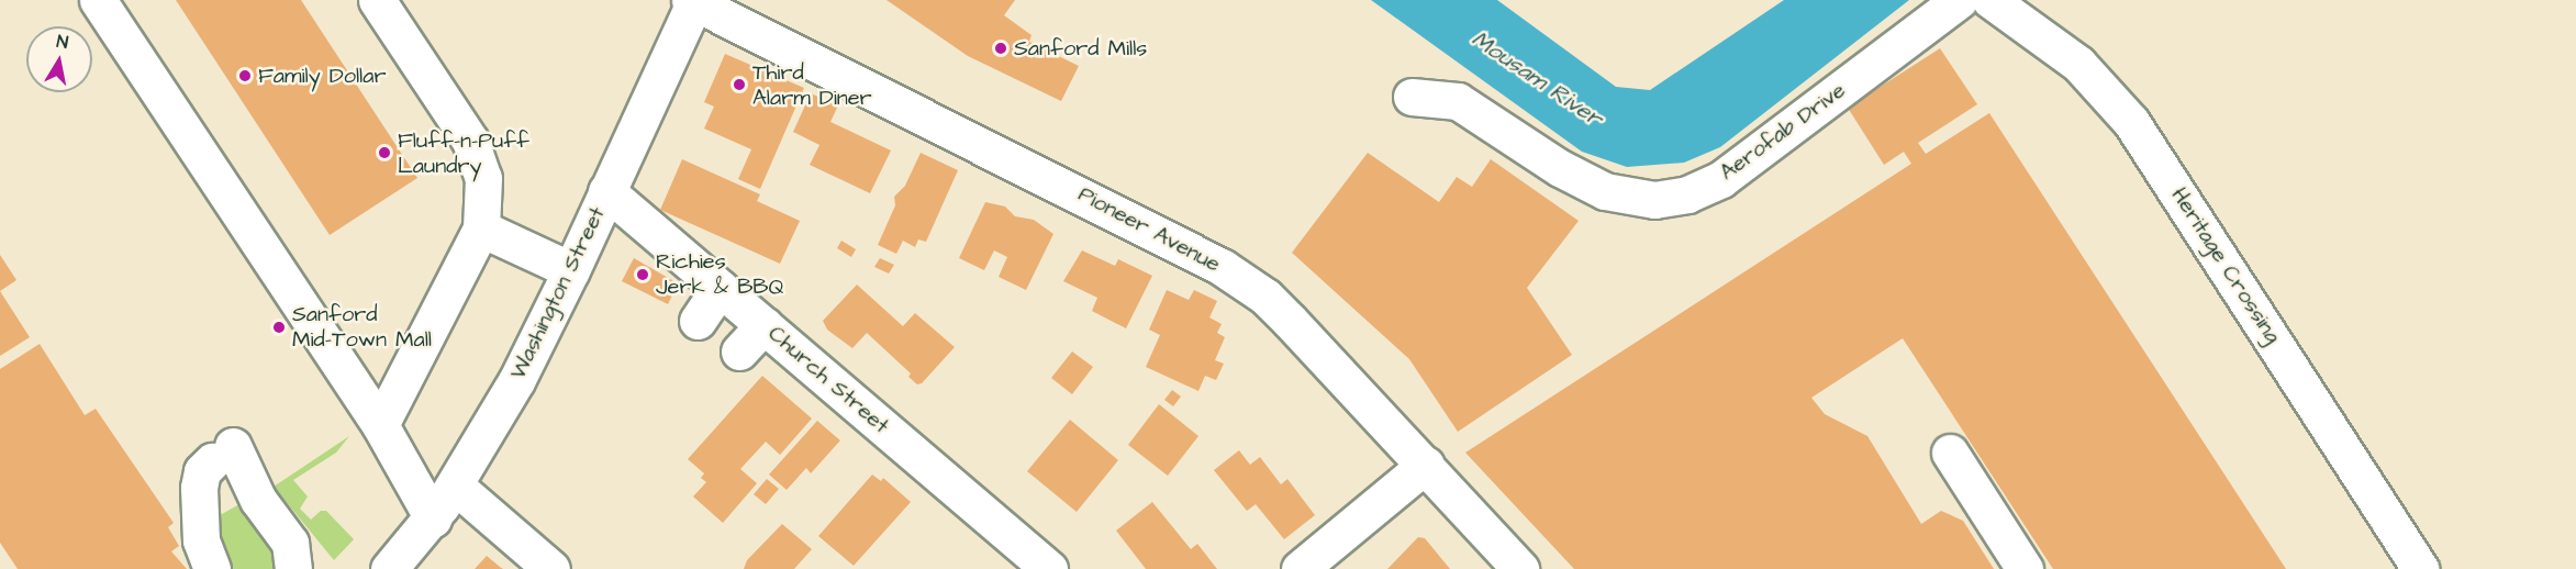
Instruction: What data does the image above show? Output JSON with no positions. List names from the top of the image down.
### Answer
{
  "streets": {
    "street": [
      "Aerofab Drive",
      "Pioneer Avenue",
      "Heritage Crossing",
      "Washington Street",
      "Church Street"
    ]
  },
  "crossings": [
    ["Pioneer Avenue", "Washington Street"],
    ["Washington Street", "Church Street"]
  ],
  "water": ["Mousam River"],
  "places": [
    "Sanford Mills",
    "Family Dollar",
    "Third Alarm Diner",
    "Fluff-n-Puff Laundry",
    "Richies Jerk & BBQ",
    "Sanford Mid-Town Mall"
  ],
  "north": "top"
}
